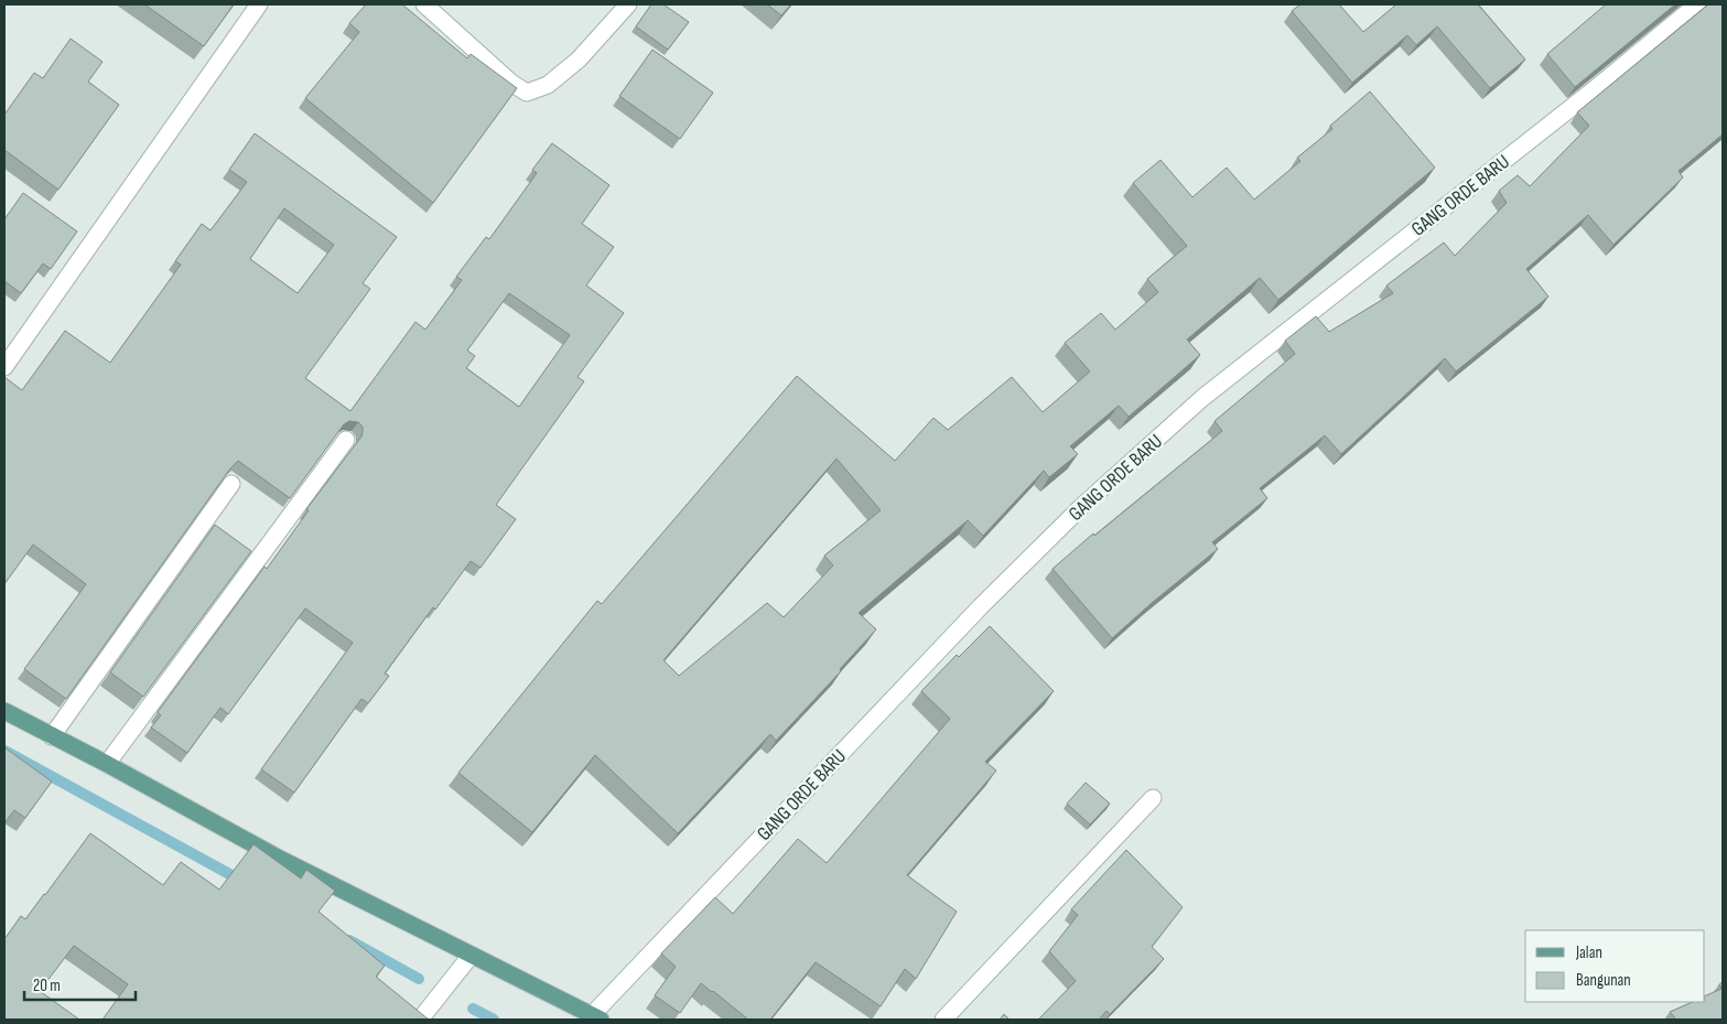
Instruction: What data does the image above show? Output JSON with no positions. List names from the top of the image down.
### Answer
{
  "streets": {
    "street": ["GANG ORDE BARU"]
  },
  "legend": ["Jalan", "Bangunan"],
  "scale_bar": "20 m"
}
